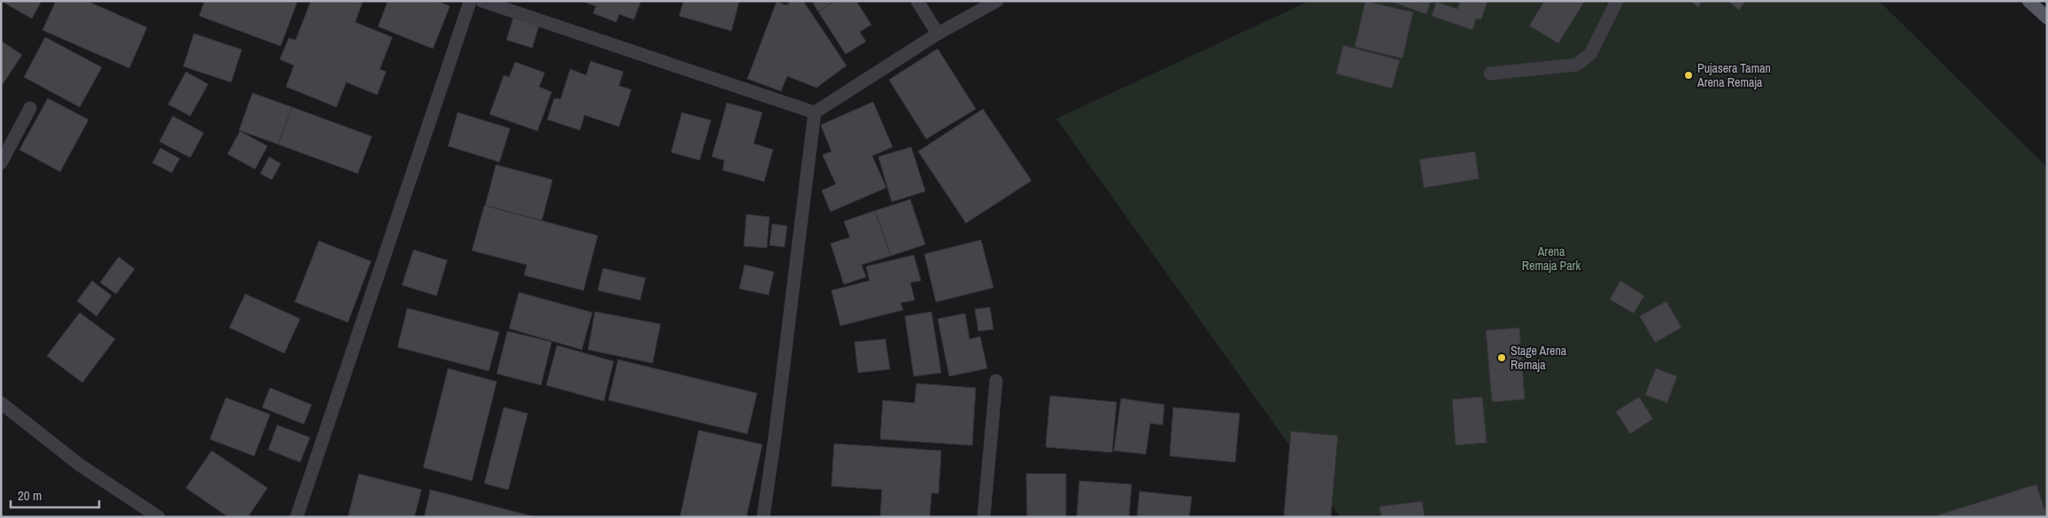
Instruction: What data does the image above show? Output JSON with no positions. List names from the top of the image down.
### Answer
{
  "parks": ["Arena Remaja Park"],
  "places": ["Pujasera Taman Arena Remaja", "Stage Arena Remaja"],
  "scale_bar": "20 m"
}
